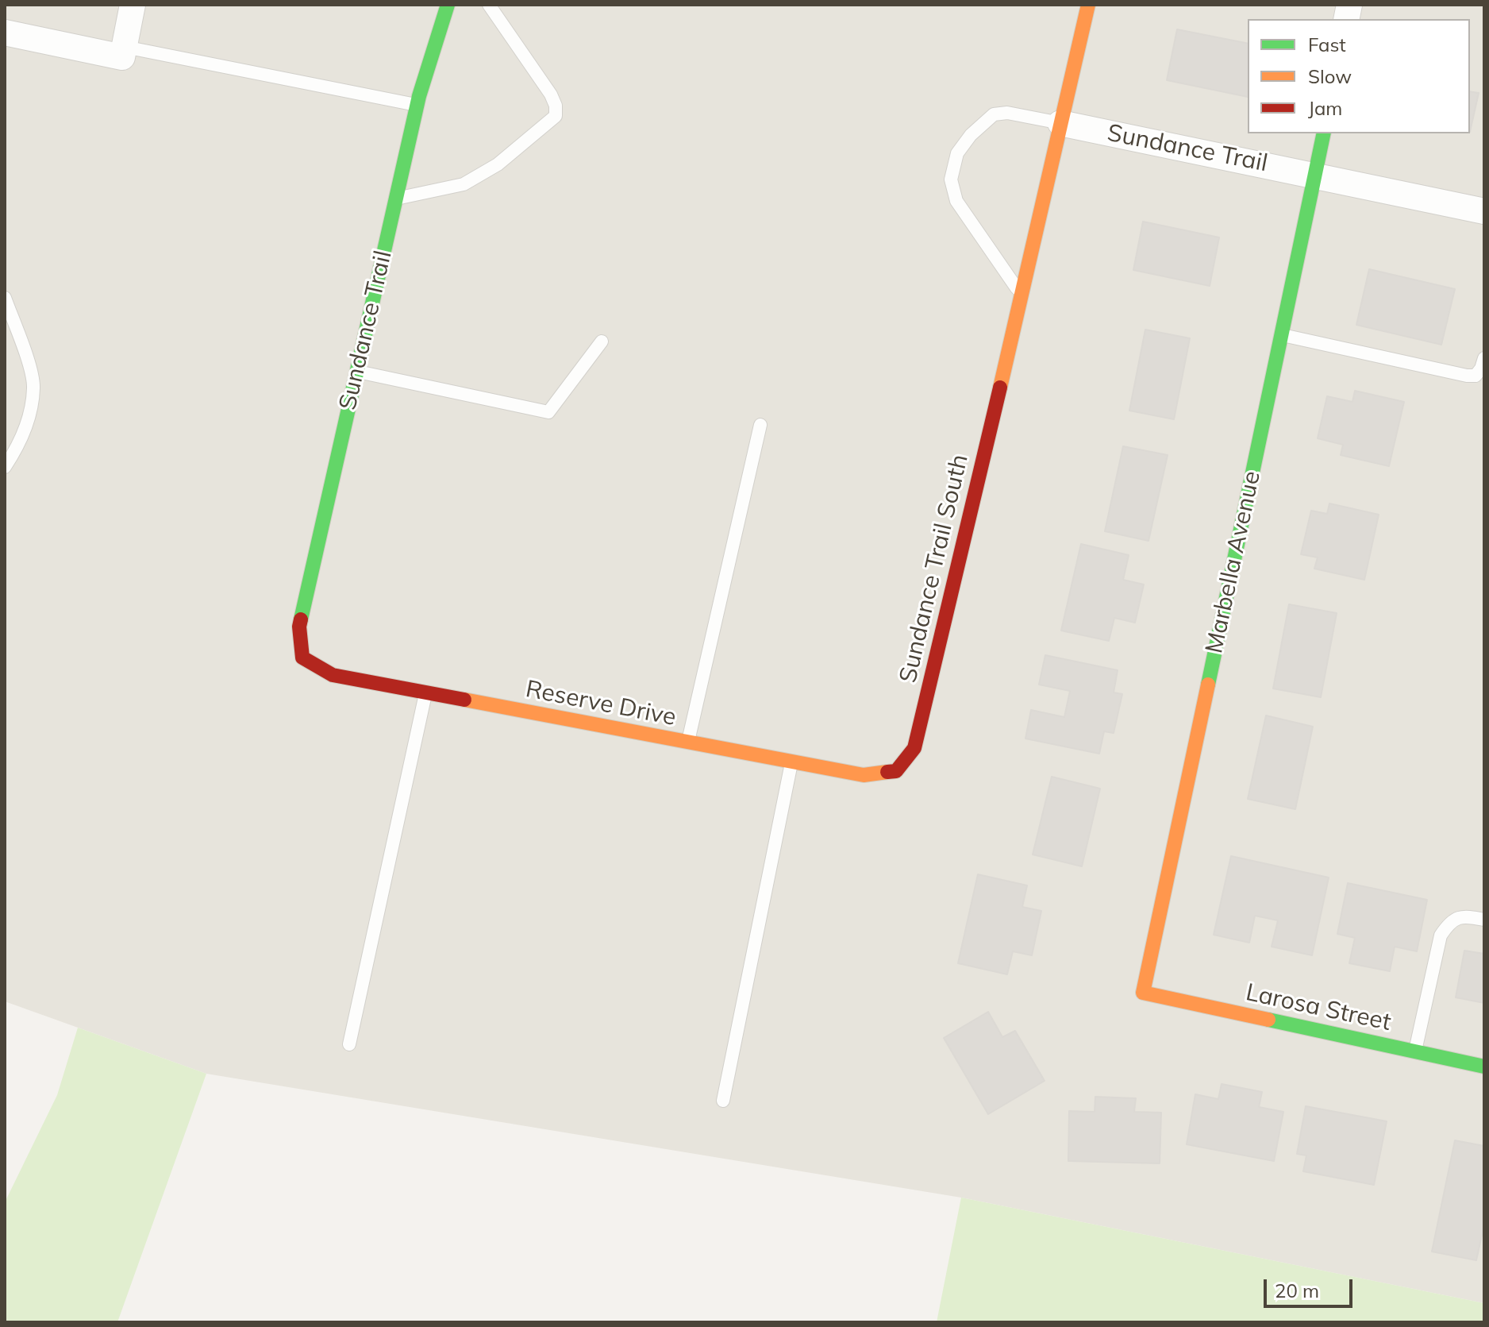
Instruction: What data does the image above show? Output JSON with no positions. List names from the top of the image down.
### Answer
{
  "streets": {
    "street": [
      "Sundance Trail",
      "Marbella Avenue",
      "Sundance Trail South",
      "Reserve Drive",
      "Larosa Street"
    ]
  },
  "crossings": [
    ["Sundance Trail", "Marbella Avenue"],
    ["Sundance Trail", "Reserve Drive"],
    ["Marbella Avenue", "Larosa Street"],
    ["Sundance Trail South", "Reserve Drive"]
  ],
  "legend": ["Fast", "Slow", "Jam"],
  "scale_bar": "20 m"
}
